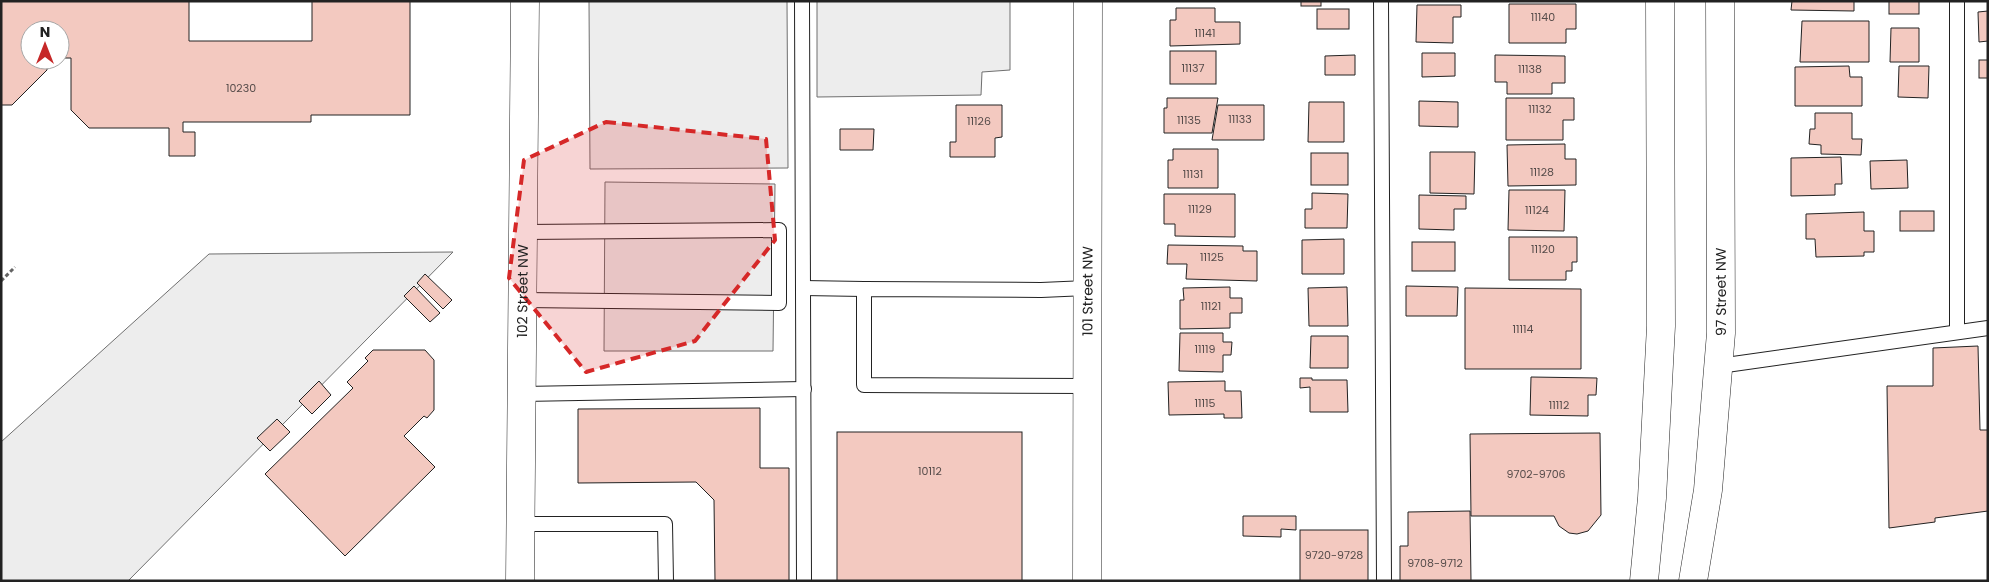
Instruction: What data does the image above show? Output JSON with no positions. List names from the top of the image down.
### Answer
{
  "streets": {
    "street": ["102 Street NW", "101 Street NW", "97 Street NW"]
  },
  "house_numbers": [
    "11140",
    "11141",
    "11137",
    "11138",
    "10230",
    "11132",
    "11133",
    "11135",
    "11126",
    "11128",
    "11131",
    "11129",
    "11124",
    "11120",
    "11125",
    "11121",
    "11114",
    "11119",
    "11115",
    "11112",
    "10112",
    "9702-9706",
    "9720-9728",
    "9708-9712"
  ],
  "north": "top"
}
